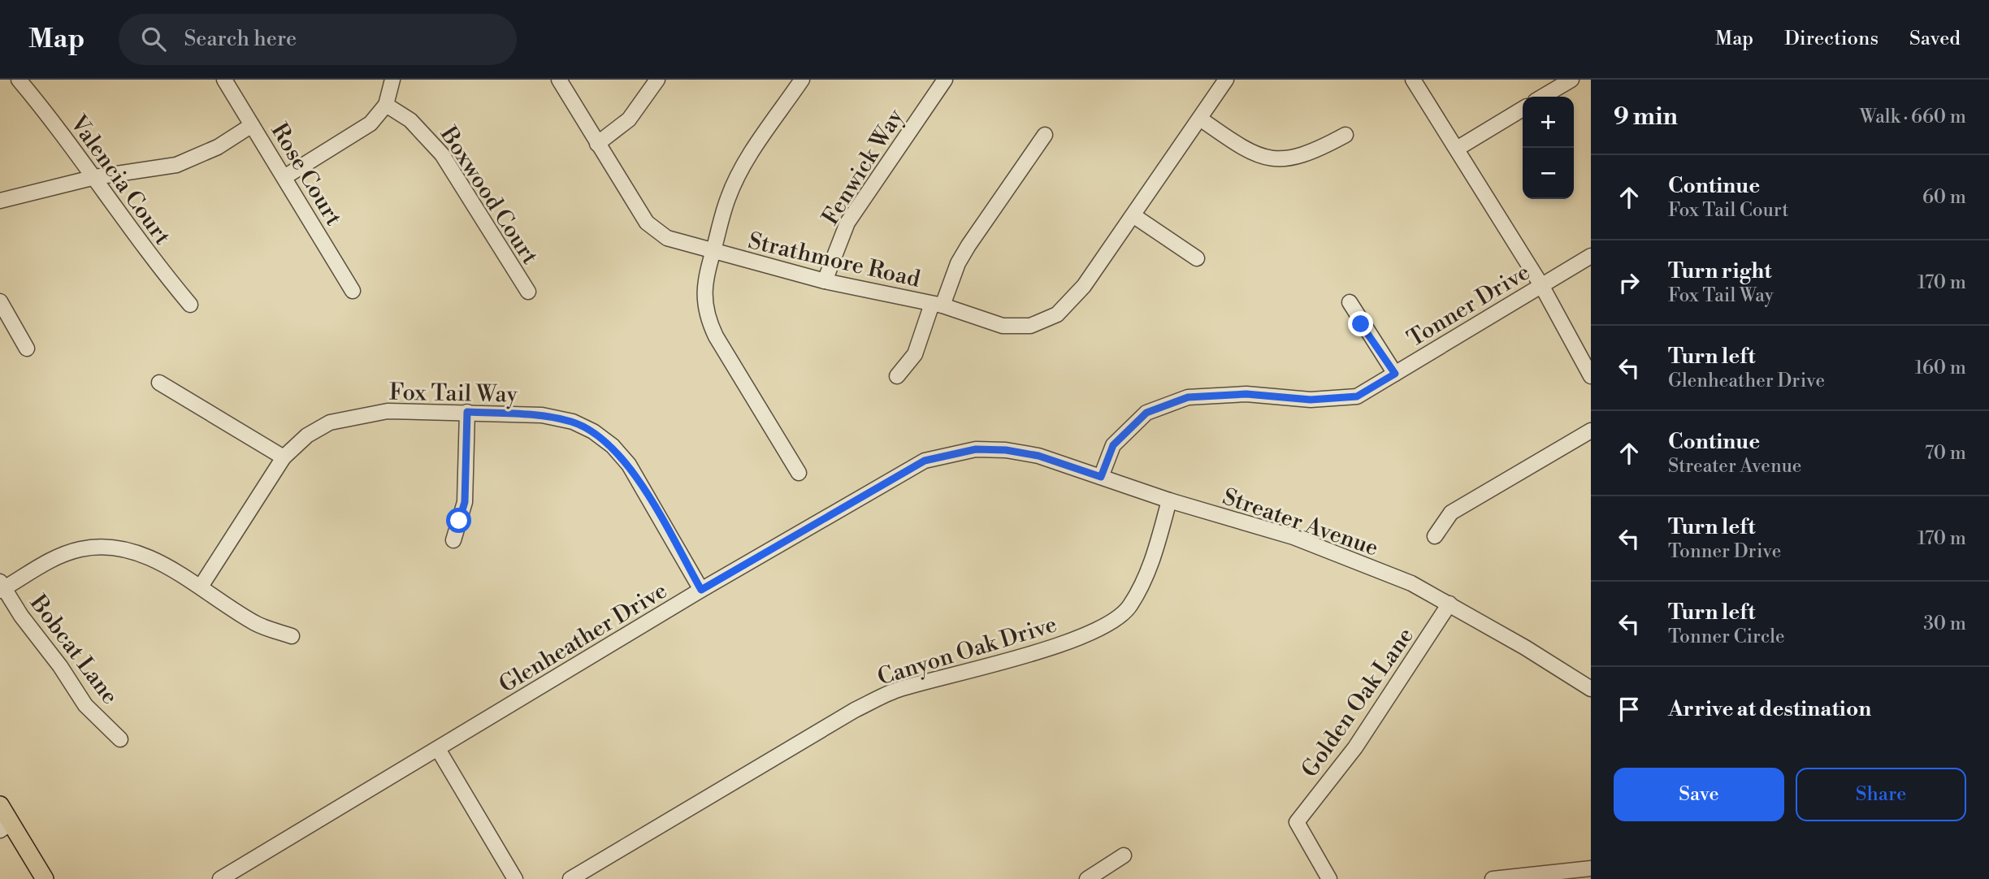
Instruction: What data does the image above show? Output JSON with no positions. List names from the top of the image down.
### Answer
{
  "streets": {
    "street": [
      "Fenwick Way",
      "Rose Court",
      "Valencia Court",
      "Boxwood Court",
      "Strathmore Road",
      "Tonner Drive",
      "Fox Tail Way",
      "Streater Avenue",
      "Glenheather Drive",
      "Bobcat Lane",
      "Canyon Oak Drive",
      "Golden Oak Lane"
    ]
  },
  "crossings": [
    ["Fenwick Way", "Strathmore Road"],
    ["Tonner Drive", "Streater Avenue"],
    ["Fox Tail Way", "Glenheather Drive"],
    ["Streater Avenue", "Glenheather Drive"],
    ["Streater Avenue", "Canyon Oak Drive"],
    ["Streater Avenue", "Golden Oak Lane"]
  ],
  "page": {
    "header": "Map",
    "search": "Search here",
    "nav": ["Map", "Directions", "Saved"],
    "heading": ["9 min", "Walk · 660 m"],
    "map_buttons": ["+", "−"],
    "list": [
      ["Continue", "Fox Tail Court", "60 m"],
      ["Turn right", "Fox Tail Way", "170 m"],
      ["Turn left", "Glenheather Drive", "160 m"],
      ["Continue", "Streater Avenue", "70 m"],
      ["Turn left", "Tonner Drive", "170 m"],
      ["Turn left", "Tonner Circle", "30 m"],
      "Arrive at destination"
    ],
    "buttons": ["Save", "Share"]
  }
}
